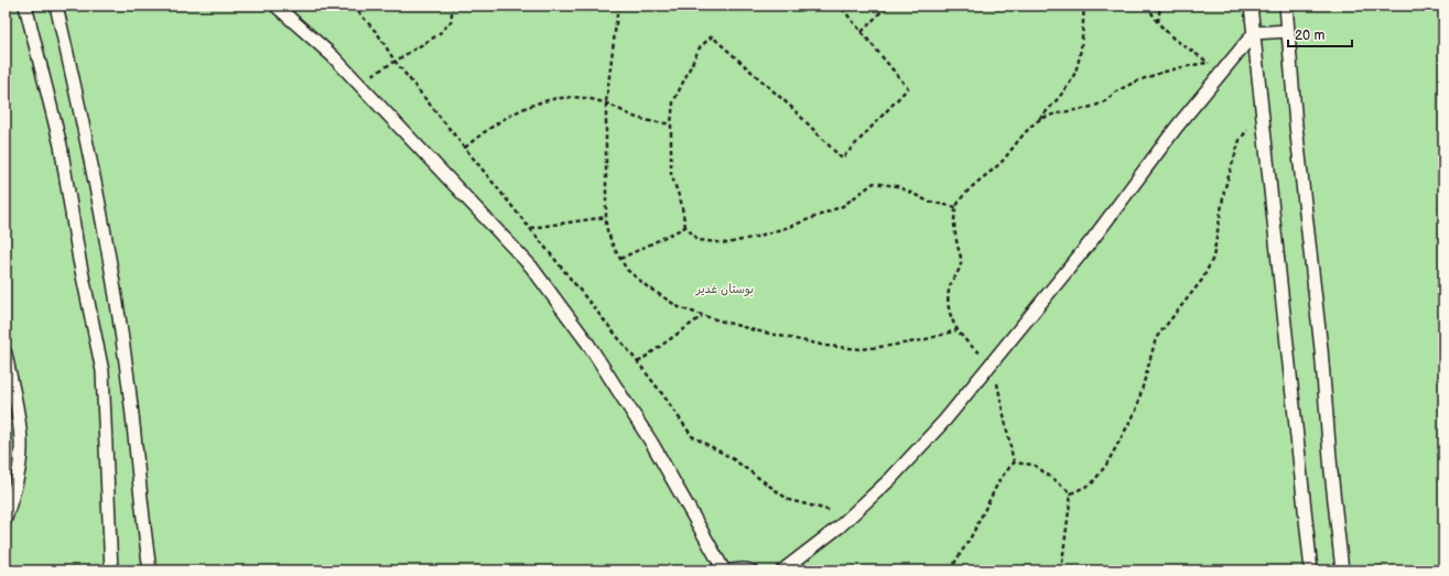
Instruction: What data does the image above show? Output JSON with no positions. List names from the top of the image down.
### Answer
{
  "parks": ["بوستان غدیر"],
  "scale_bar": "20 m"
}
